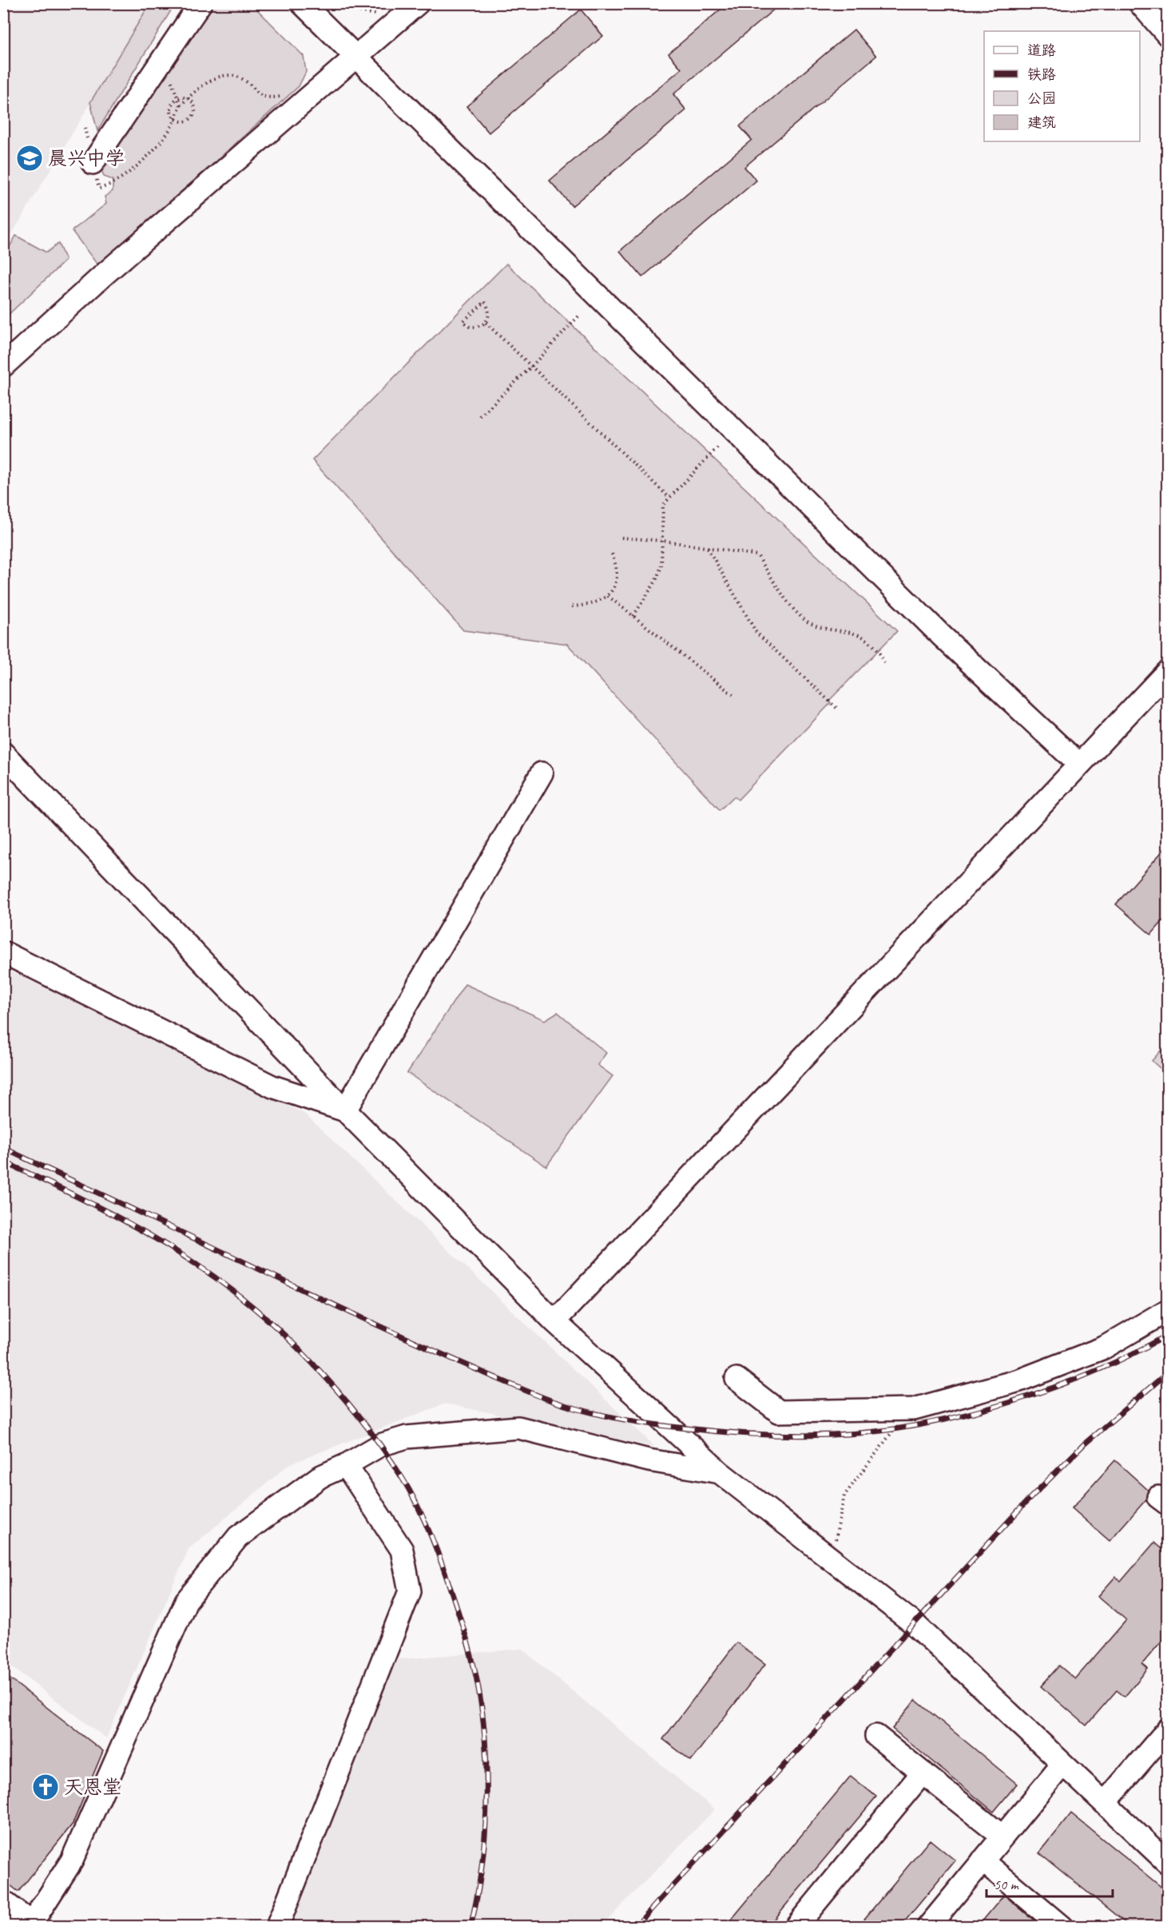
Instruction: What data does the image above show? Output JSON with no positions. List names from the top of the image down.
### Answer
{
  "places": {
    "school or university": ["晨兴中学"],
    "church": ["天恩堂"]
  },
  "legend": [
    "道路",
    "铁路",
    "公园",
    "建筑"
  ],
  "scale_bar": "50 m"
}
